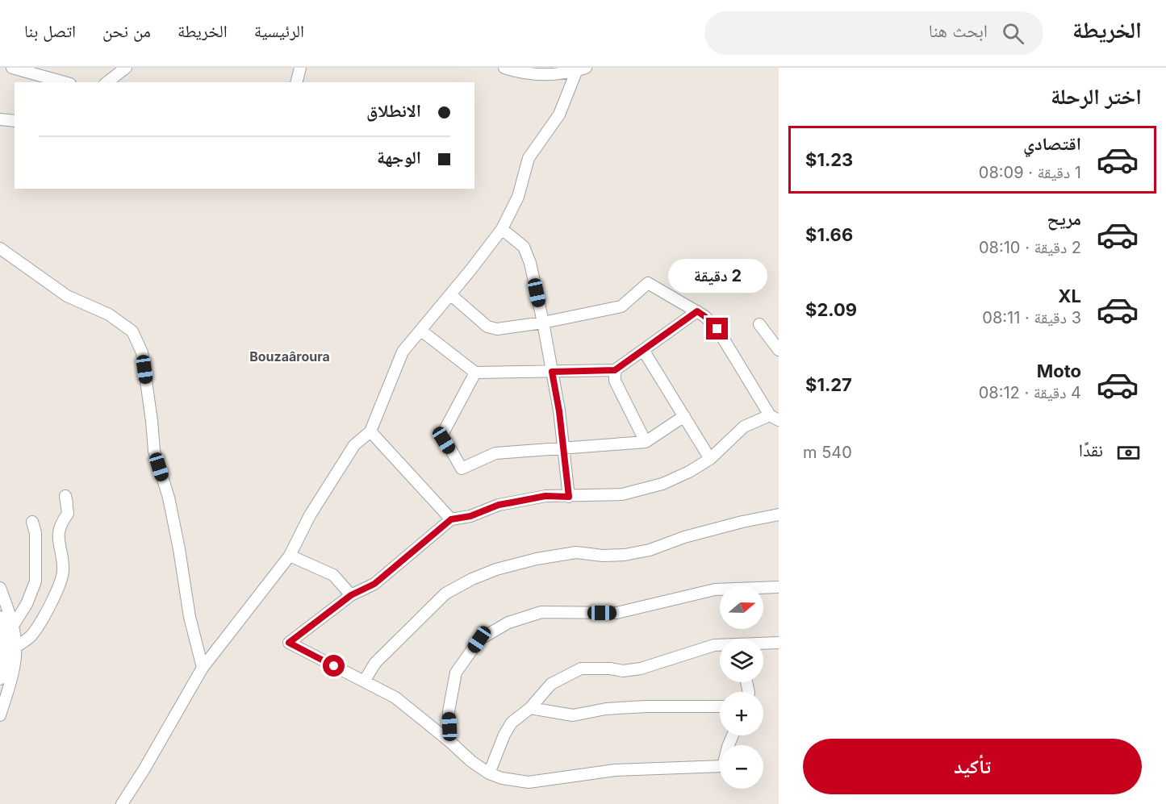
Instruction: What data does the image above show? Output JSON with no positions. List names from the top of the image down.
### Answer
{
  "districts": ["Bouzaâroura"],
  "north": "right",
  "page": {
    "header": "الخريطة",
    "search": "ابحث هنا",
    "nav": [
      "الرئيسية",
      "الخريطة",
      "من نحن",
      "اتصل بنا"
    ],
    "heading": "اختر الرحلة",
    "banner": ["الانطلاق", "الوجهة"],
    "list": [
      {
        "name": "اقتصادي",
        "note": "1 دقيقة · 08:09",
        "value": "$1.23"
      },
      {
        "name": "مريح",
        "note": "2 دقيقة · 08:10",
        "value": "$1.66"
      },
      {
        "name": "XL",
        "note": "3 دقيقة · 08:11",
        "value": "$2.09"
      },
      {
        "name": "Moto",
        "note": "4 دقيقة · 08:12",
        "value": "$1.27"
      }
    ],
    "bubble": "2 دقيقة",
    "pay": ["نقدًا", "540 m"],
    "map_buttons": ["+", "−"],
    "buttons": "تأكيد"
  }
}
